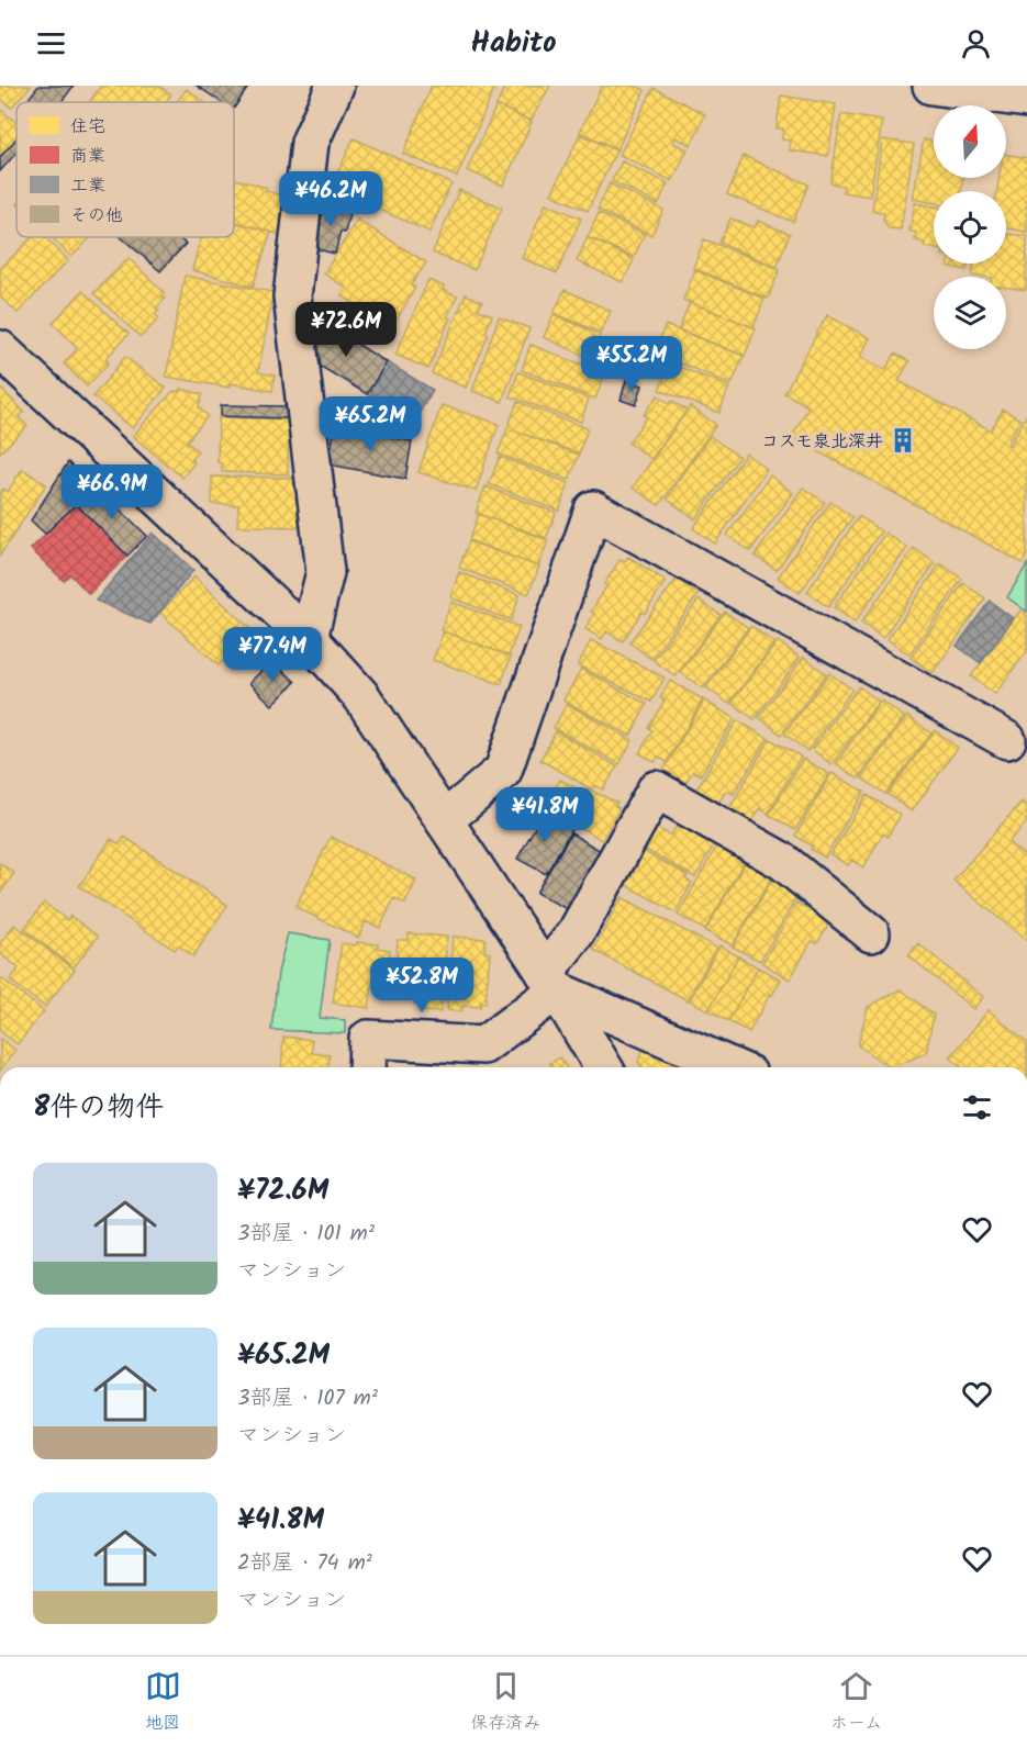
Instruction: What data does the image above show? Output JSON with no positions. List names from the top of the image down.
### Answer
{
  "places": {
    "building": ["コスモ泉北深井"]
  },
  "legend": [
    "住宅",
    "商業",
    "工業",
    "その他"
  ],
  "north": "top",
  "page": {
    "header": "Habito",
    "price": [
      "¥46.2M",
      "¥72.6M",
      "¥55.2M",
      "¥65.2M",
      "¥66.9M",
      "¥77.4M",
      "¥41.8M",
      "¥52.8M"
    ],
    "heading": "8件の物件",
    "list": [
      {
        "name": "¥72.6M",
        "note": "3部屋 · 101 m² · マンション"
      },
      {
        "name": "¥65.2M",
        "note": "3部屋 · 107 m² · マンション"
      },
      {
        "name": "¥41.8M",
        "note": "2部屋 · 74 m² · マンション"
      }
    ],
    "tabs": ["地図", "保存済み", "ホーム"]
  }
}
